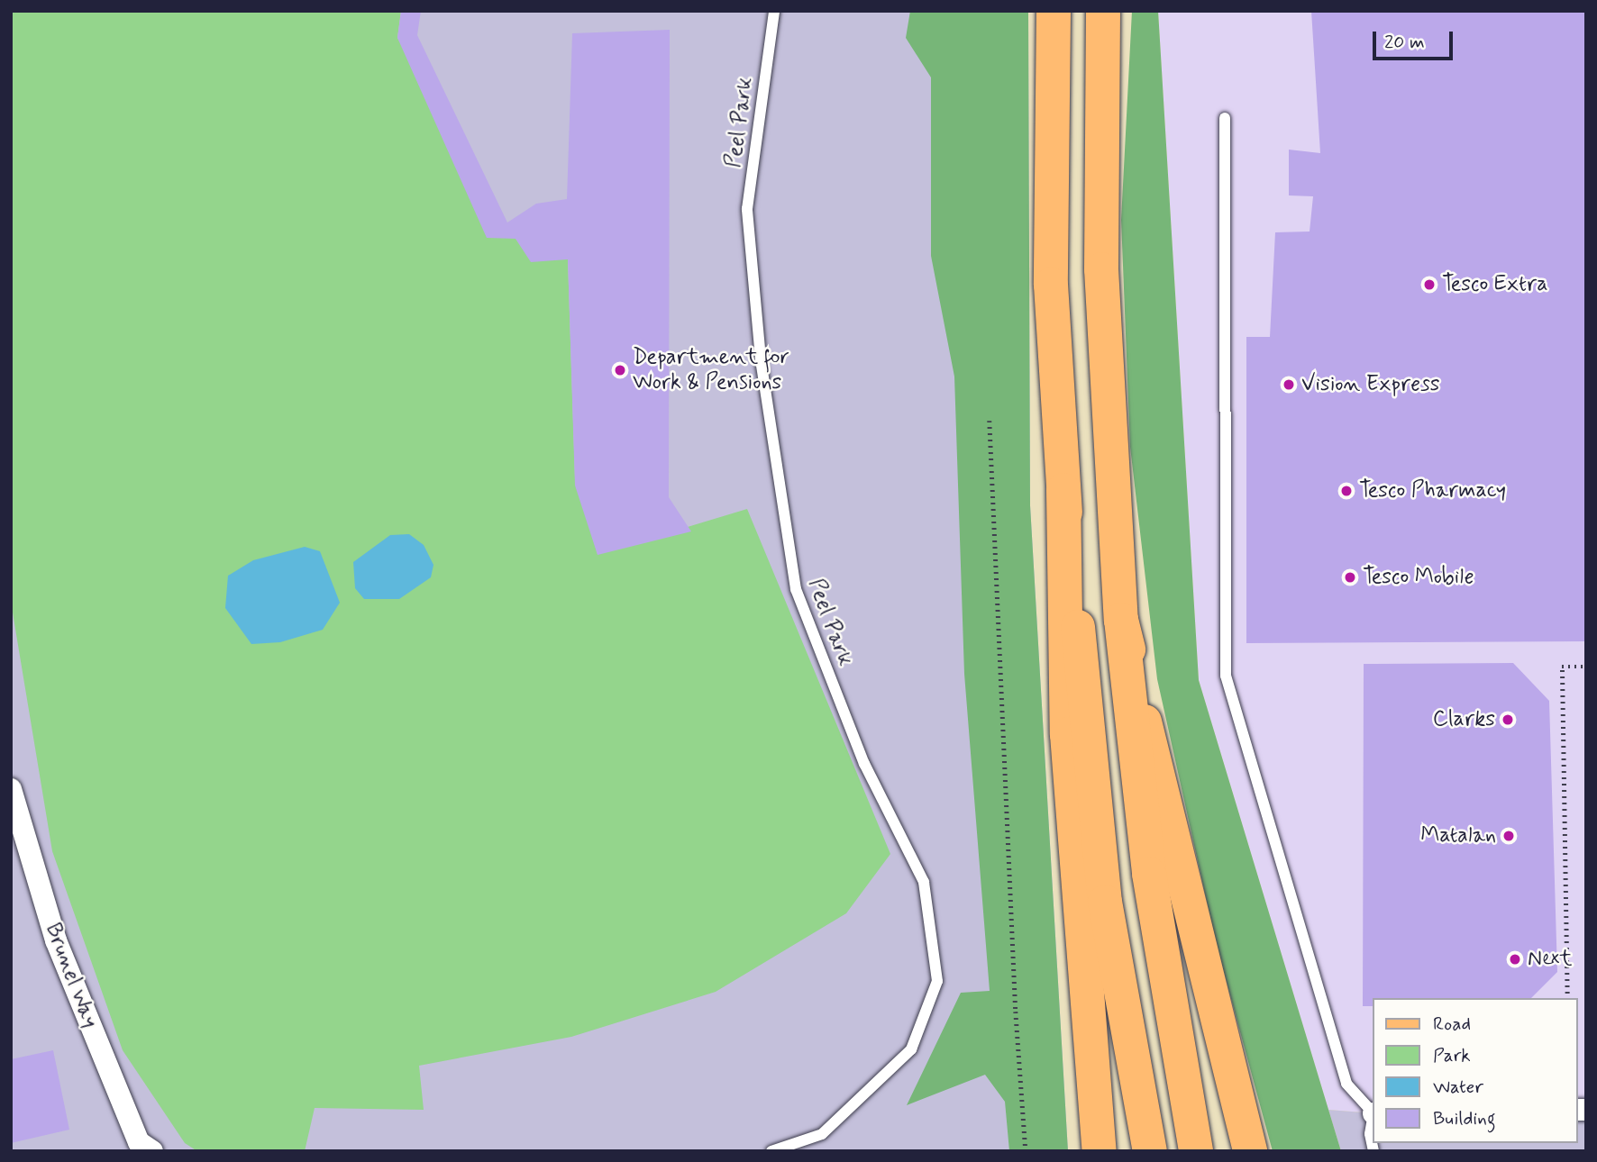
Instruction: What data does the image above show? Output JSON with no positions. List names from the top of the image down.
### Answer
{
  "streets": {
    "street": ["Brunel Way"],
    "lane": ["Peel Park"]
  },
  "places": [
    "Tesco Extra",
    "Department for Work & Pensions",
    "Vision Express",
    "Tesco Pharmacy",
    "Tesco Mobile",
    "Clarks",
    "Matalan",
    "Next"
  ],
  "legend": [
    "Road",
    "Park",
    "Water",
    "Building"
  ],
  "scale_bar": "20 m"
}
